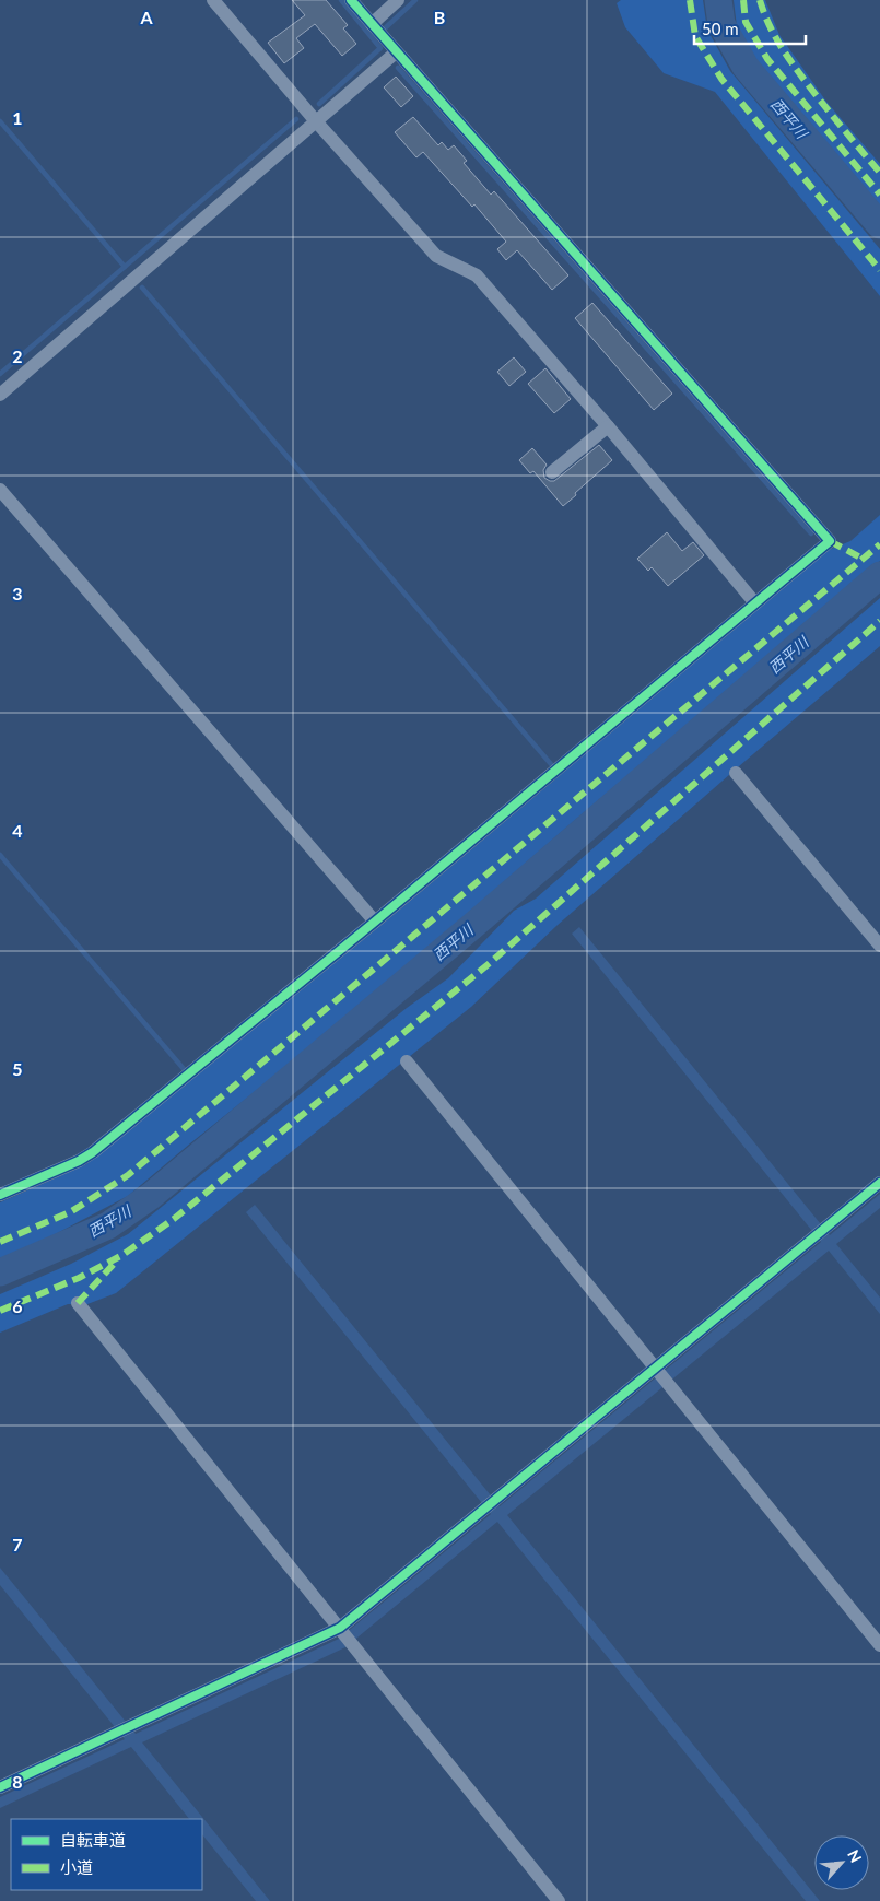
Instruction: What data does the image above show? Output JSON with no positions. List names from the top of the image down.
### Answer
{
  "water": ["西平川"],
  "legend": ["自転車道", "小道"],
  "scale_bar": "50 m",
  "north": "top right",
  "grid": {
    "columns": ["A", "B"],
    "rows": [
      "1",
      "2",
      "3",
      "4",
      "5",
      "6",
      "7",
      "8"
    ]
  }
}
